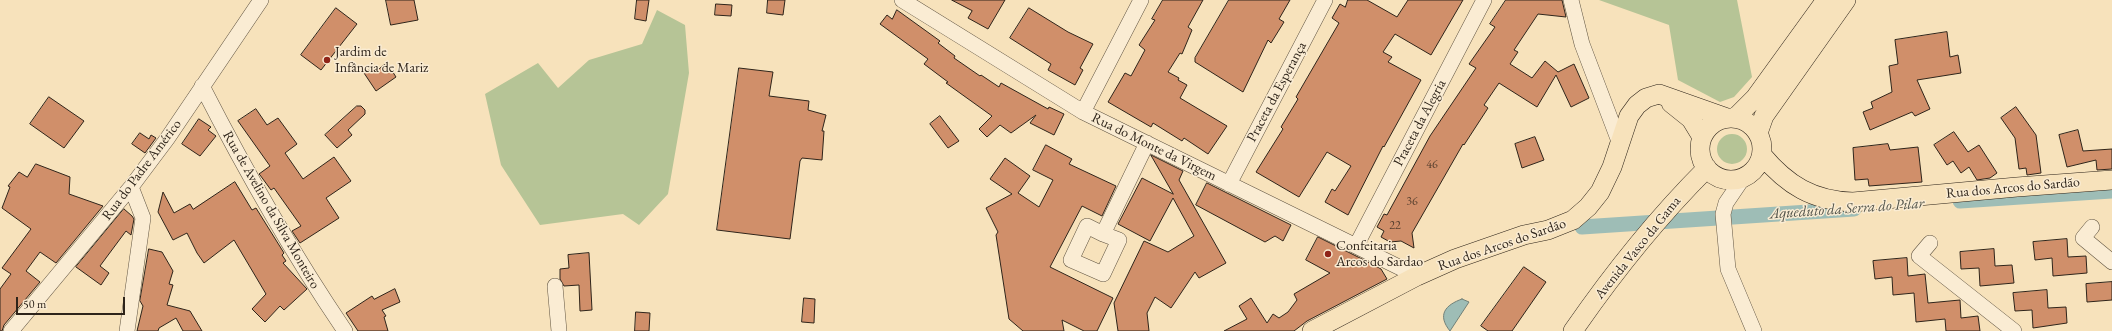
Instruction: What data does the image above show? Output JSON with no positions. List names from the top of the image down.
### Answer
{
  "streets": {
    "main road": ["Rua dos Arcos do Sardão", "Avenida Vasco da Gama"],
    "street": [
      "Praceta da Esperança",
      "Praceta da Alegria",
      "Rua do Monte da Virgem",
      "Rua do Padre Américo",
      "Rua de Avelino da Silva Monteiro"
    ]
  },
  "crossings": [
    ["Praceta da Esperança", "Rua do Monte da Virgem"],
    ["Praceta da Alegria", "Rua do Monte da Virgem"],
    ["Rua do Monte da Virgem", "Rua dos Arcos do Sardão"],
    ["Rua do Padre Américo", "Rua de Avelino da Silva Monteiro"],
    ["Rua dos Arcos do Sardão", "Avenida Vasco da Gama"]
  ],
  "water": ["Aqueduto da Serra do Pilar"],
  "places": ["Jardim de Infância de Mariz", "Confeitaria Arcos do Sardao"],
  "house_numbers": ["46", "36", "22"],
  "scale_bar": "50 m"
}
